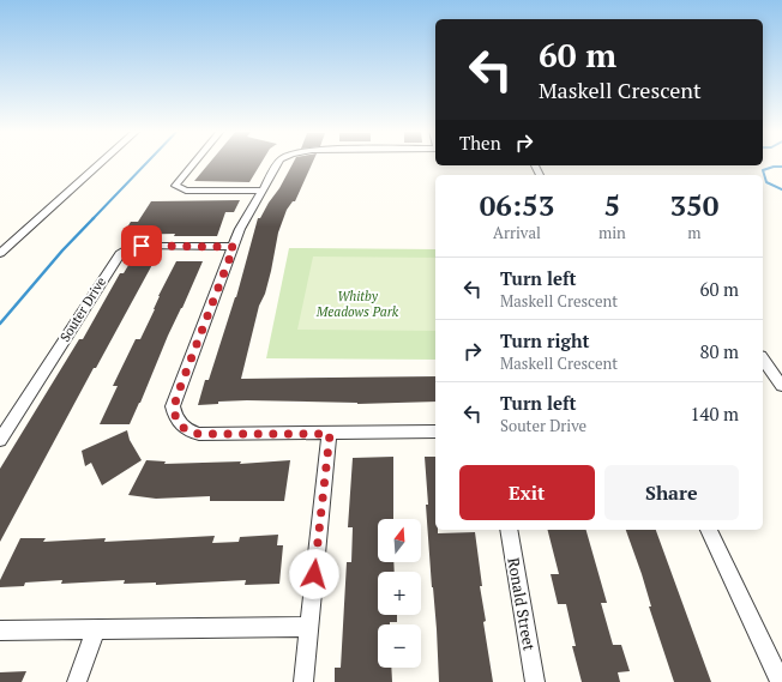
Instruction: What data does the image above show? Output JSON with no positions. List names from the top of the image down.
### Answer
{
  "streets": {
    "street": ["Souter Drive", "Ronald Street"]
  },
  "parks": ["Whitby Meadows Park"],
  "north": "top",
  "page": {
    "turn": ["60 m", "Maskell Crescent"],
    "then": "Then",
    "eta": [
      "06:53",
      "Arrival",
      "5",
      "min",
      "350",
      "m"
    ],
    "list": [
      {
        "name": "Turn left",
        "note": "Maskell Crescent",
        "value": "60 m"
      },
      {
        "name": "Turn right",
        "note": "Maskell Crescent",
        "value": "80 m"
      },
      {
        "name": "Turn left",
        "note": "Souter Drive",
        "value": "140 m"
      }
    ],
    "buttons": ["Exit", "Share"],
    "map_buttons": ["+", "−"]
  }
}
